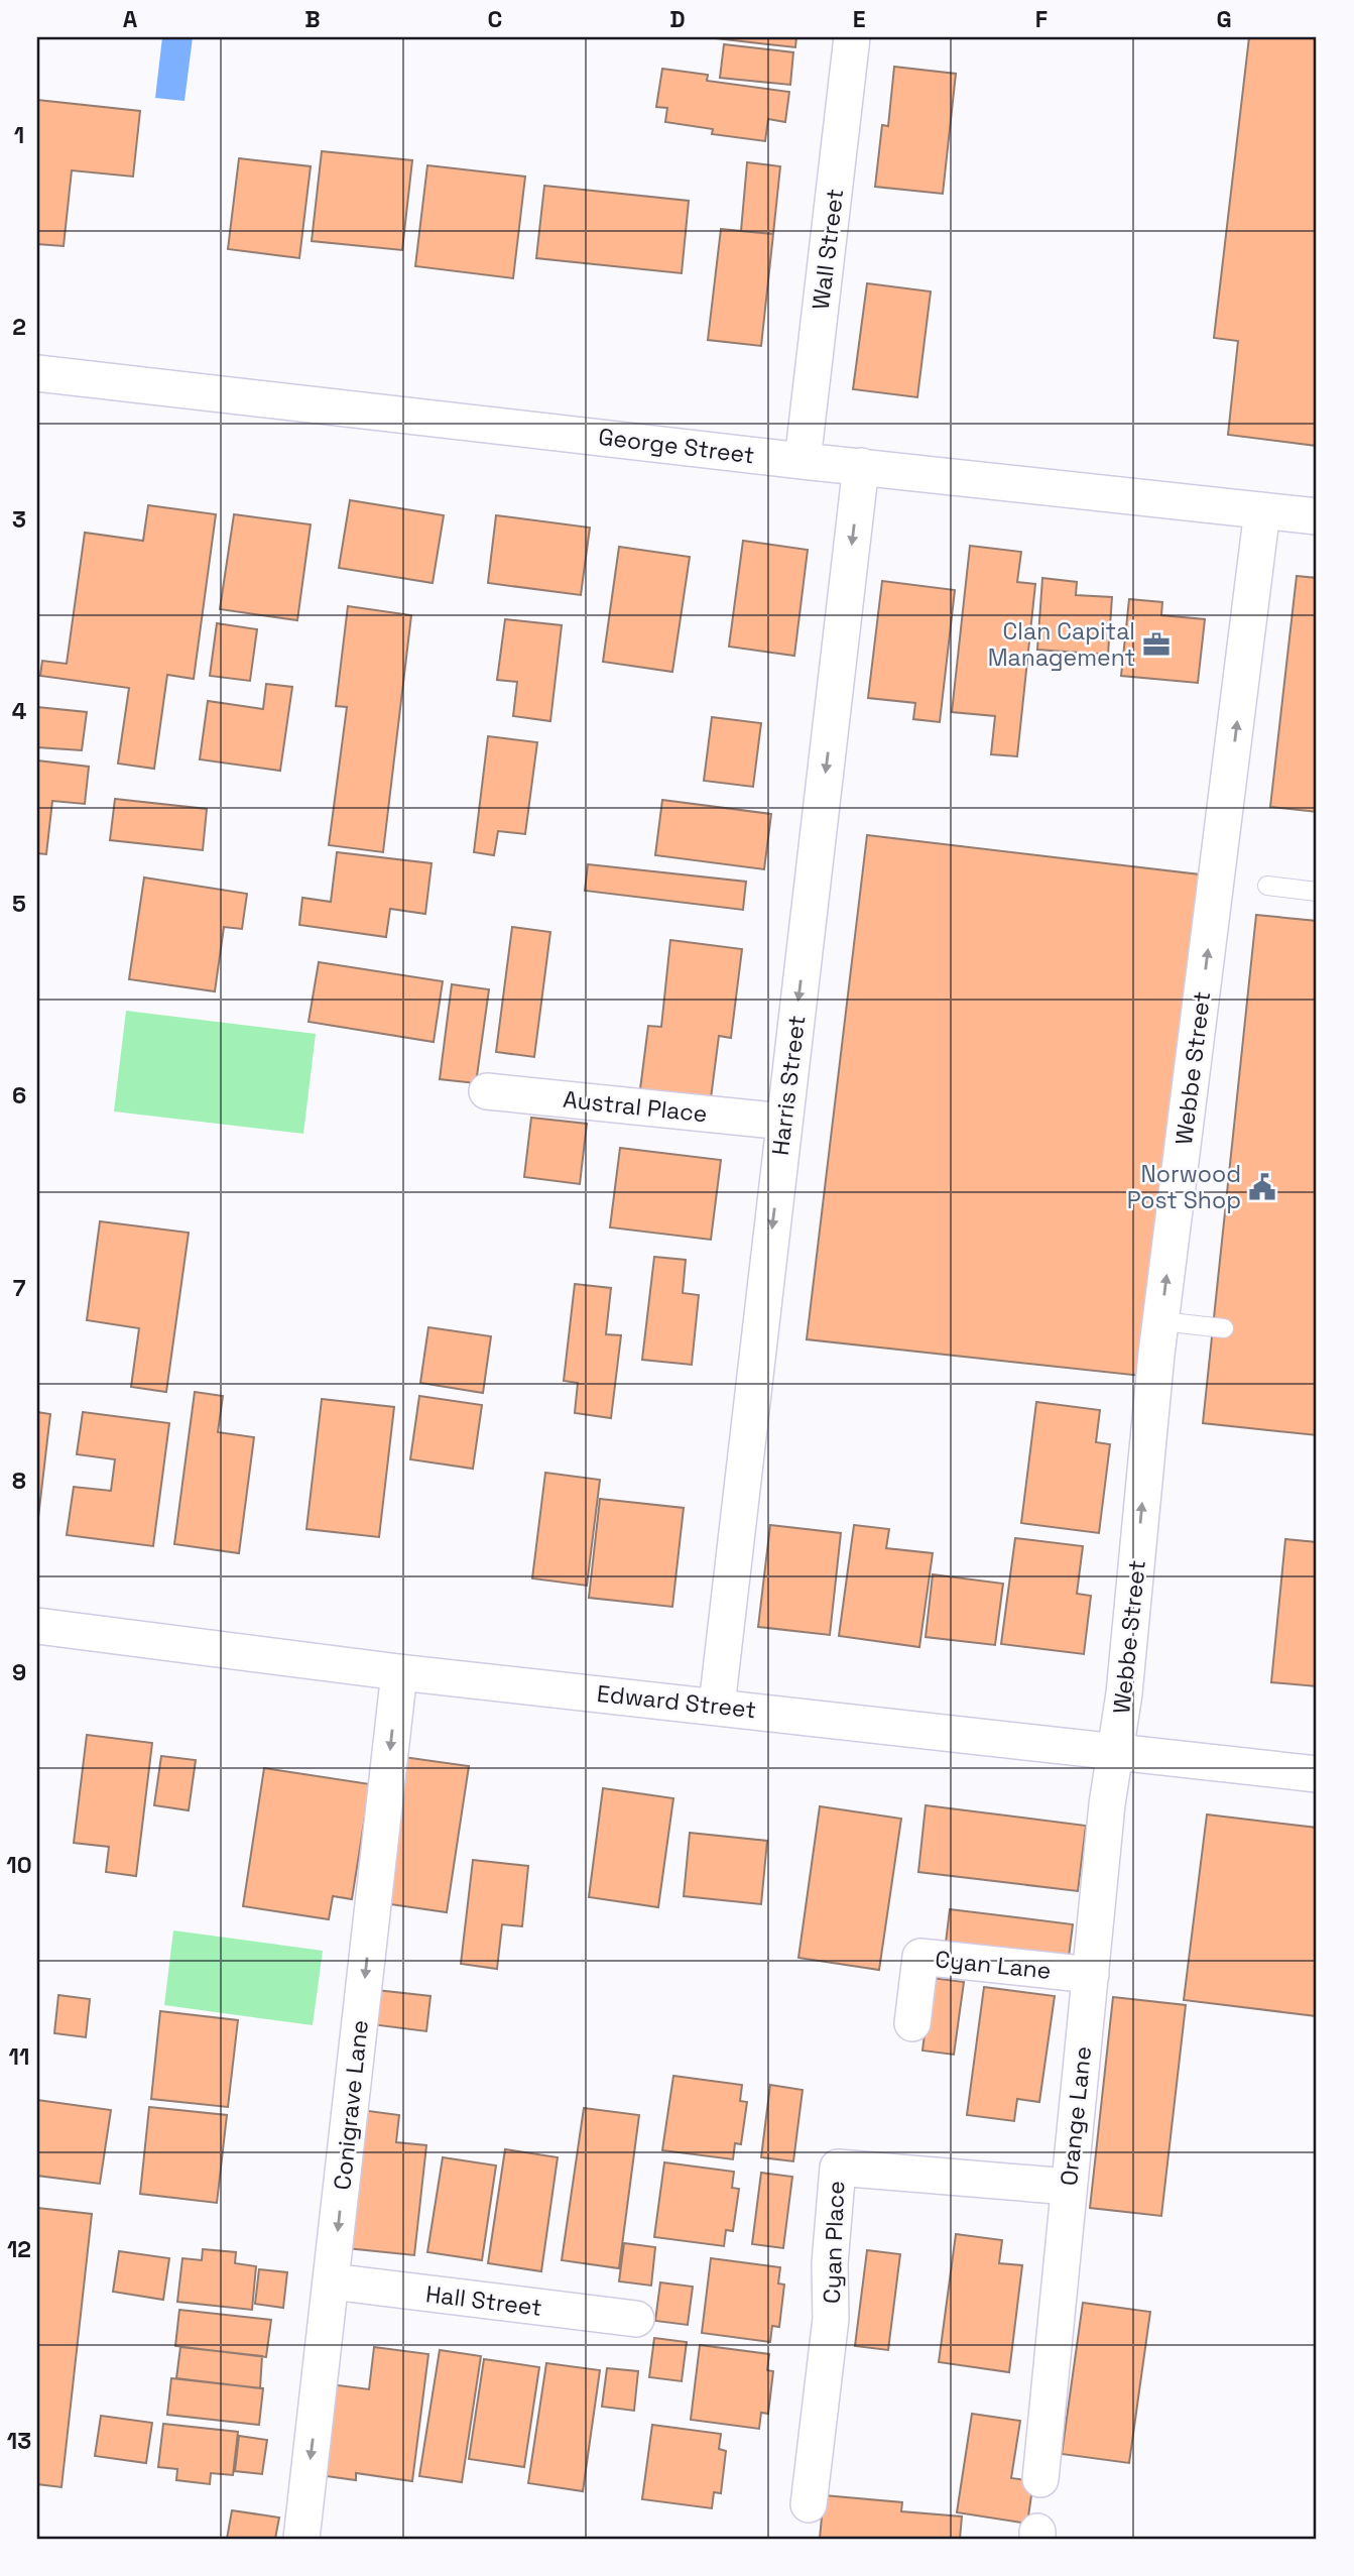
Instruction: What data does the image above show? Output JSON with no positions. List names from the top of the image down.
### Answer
{
  "streets": {
    "street": [
      "Wall Street",
      "George Street",
      "Webbe Street",
      "Harris Street",
      "Austral Place",
      "Edward Street",
      "Cyan Lane",
      "Conigrave Lane",
      "Orange Lane",
      "Cyan Place",
      "Hall Street"
    ]
  },
  "crossings": [
    ["Wall Street", "George Street"],
    ["George Street", "Webbe Street"],
    ["George Street", "Harris Street"],
    ["Webbe Street", "Edward Street"],
    ["Webbe Street", "Orange Lane"],
    ["Harris Street", "Austral Place"],
    ["Harris Street", "Edward Street"],
    ["Edward Street", "Conigrave Lane"],
    ["Edward Street", "Orange Lane"],
    ["Cyan Lane", "Orange Lane"],
    ["Conigrave Lane", "Hall Street"],
    ["Orange Lane", "Cyan Place"]
  ],
  "one_way": ["Webbe Street", "Harris Street", "Conigrave Lane"],
  "places": {
    "office": ["Clan Capital Management"],
    "public building": ["Norwood Post Shop"]
  },
  "grid": {
    "columns": [
      "A",
      "B",
      "C",
      "D",
      "E",
      "F",
      "G"
    ],
    "rows": [
      "1",
      "2",
      "3",
      "4",
      "5",
      "6",
      "7",
      "8",
      "9",
      "10",
      "11",
      "12",
      "13"
    ]
  }
}
